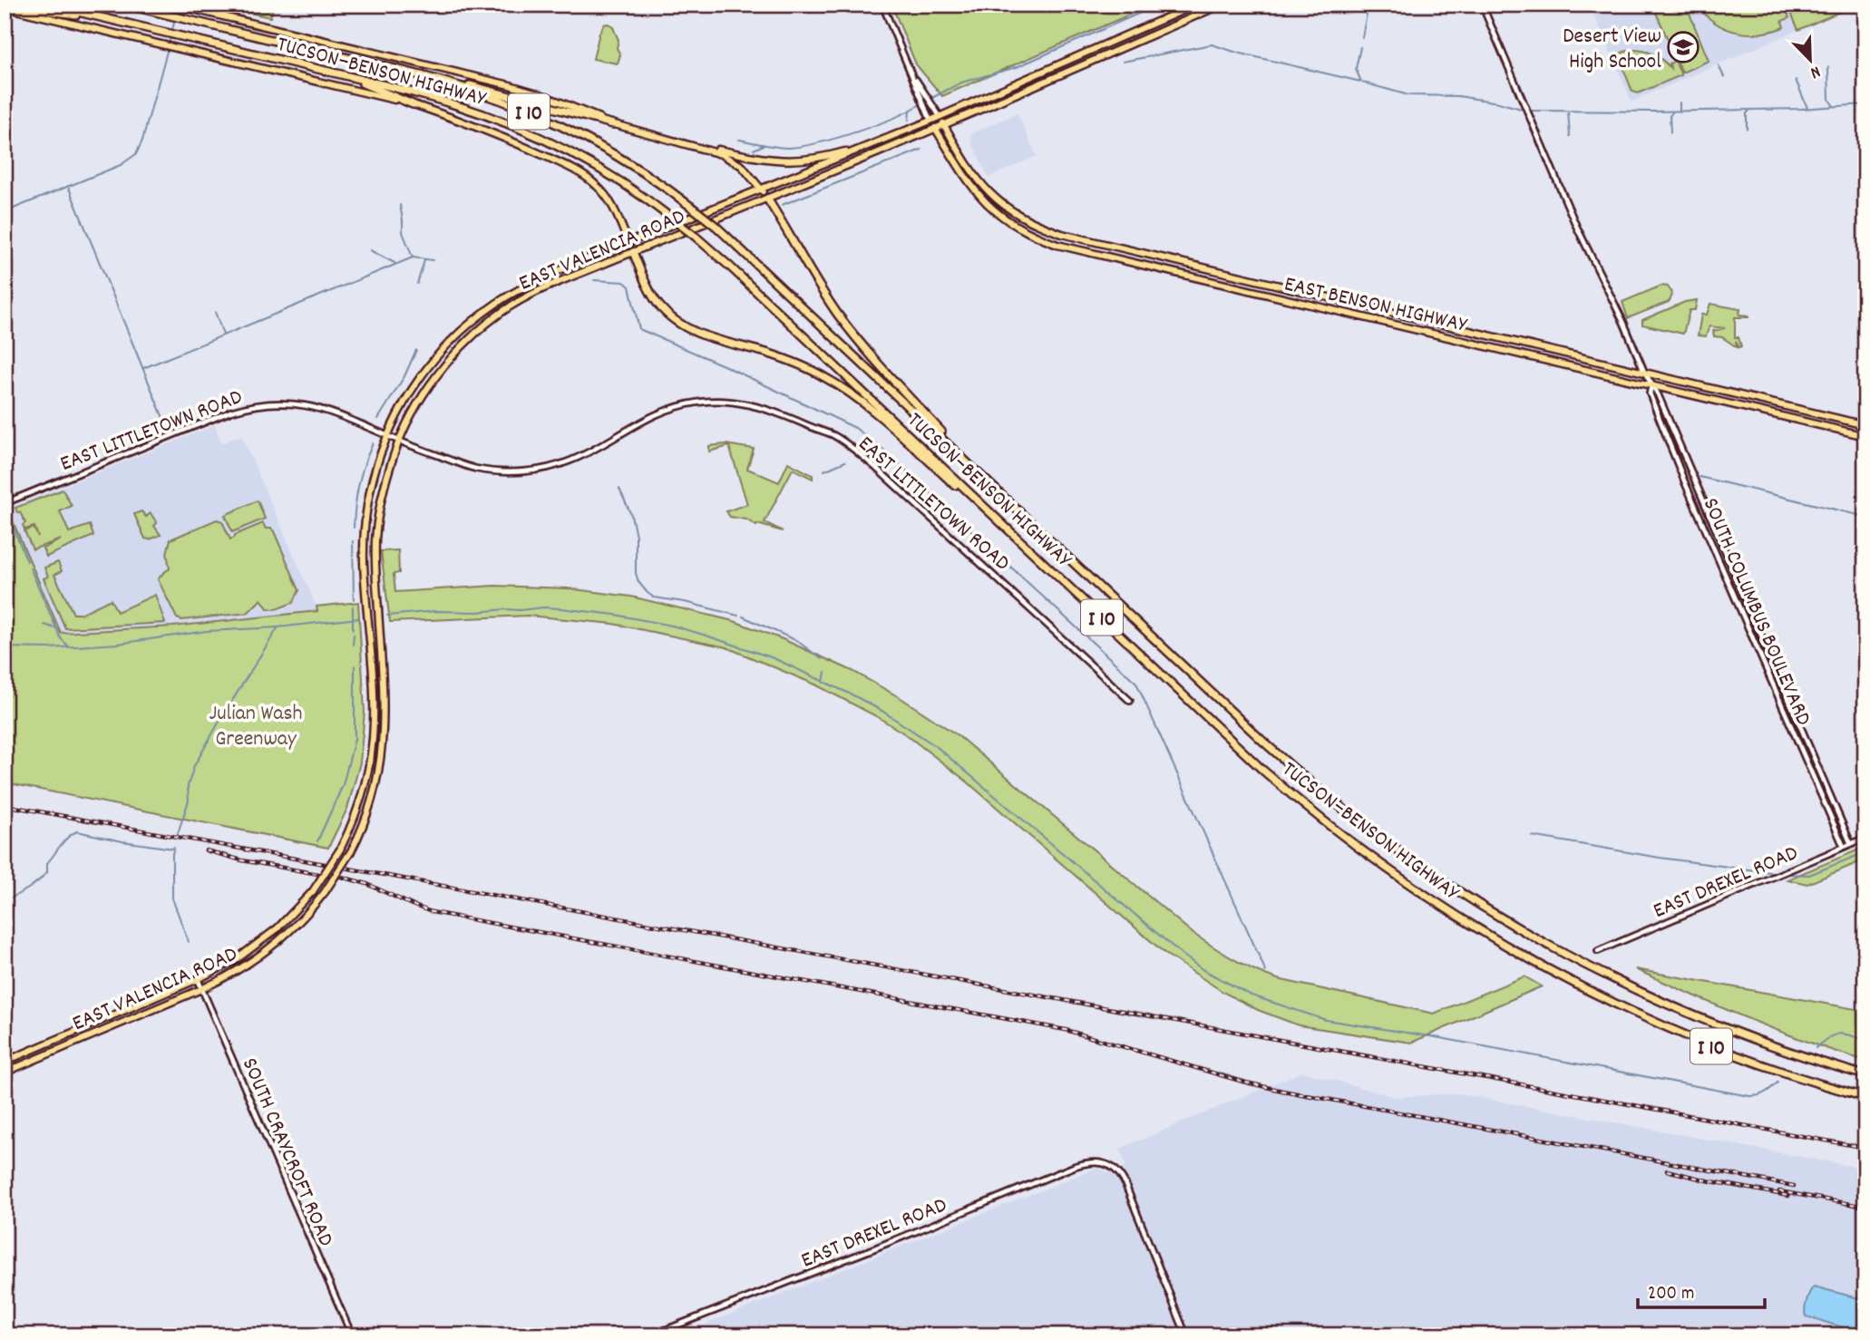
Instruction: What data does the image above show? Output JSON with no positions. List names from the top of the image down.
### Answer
{
  "streets": {
    "highway": ["TUCSON–BENSON HIGHWAY", "I 10"],
    "main road": ["EAST VALENCIA ROAD", "EAST BENSON HIGHWAY"],
    "street": [
      "EAST LITTLETOWN ROAD",
      "SOUTH COLUMBUS BOULEVARD",
      "EAST DREXEL ROAD",
      "SOUTH CRAYCROFT ROAD"
    ]
  },
  "crossings": [
    ["EAST VALENCIA ROAD", "EAST BENSON HIGHWAY"],
    ["EAST VALENCIA ROAD", "EAST LITTLETOWN ROAD"],
    ["EAST VALENCIA ROAD", "SOUTH CRAYCROFT ROAD"],
    ["EAST BENSON HIGHWAY", "SOUTH COLUMBUS BOULEVARD"],
    ["SOUTH COLUMBUS BOULEVARD", "EAST DREXEL ROAD"]
  ],
  "parks": ["Julian Wash Greenway"],
  "places": {
    "school or university": ["Desert View High School"]
  },
  "scale_bar": "200 m",
  "north": "bottom right"
}
